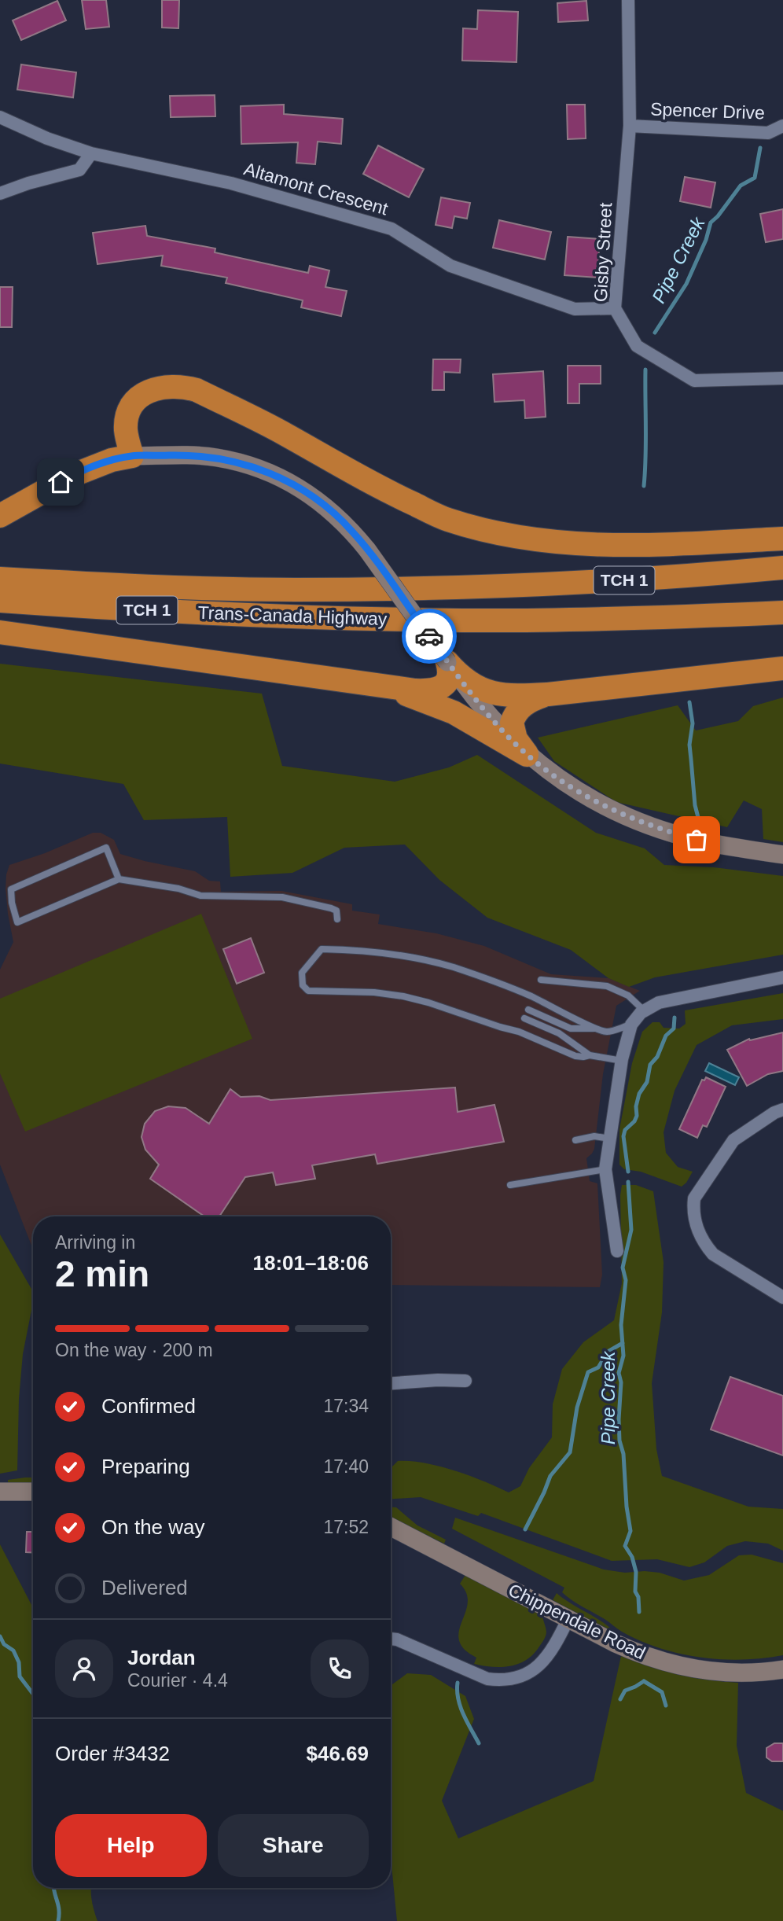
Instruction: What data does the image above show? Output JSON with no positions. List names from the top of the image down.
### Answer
{
  "streets": {
    "highway": ["TCH 1", "Trans-Canada Highway"],
    "street": [
      "Spencer Drive",
      "Altamont Crescent",
      "Gisby Street",
      "Chippendale Road"
    ]
  },
  "crossings": [
    ["Spencer Drive", "Gisby Street"],
    ["Altamont Crescent", "Gisby Street"]
  ],
  "water": ["Pipe Creek"],
  "page": {
    "heading": ["2 min", "Arriving in", "18:01–18:06"],
    "panel": [
      "Jordan",
      "Courier · 4.4",
      "Order #3432",
      "$46.69"
    ],
    "bar": "On the way · 200 m",
    "list": [
      ["Confirmed", "17:34"],
      ["Preparing", "17:40"],
      ["On the way", "17:52"],
      "Delivered"
    ],
    "buttons": ["Help", "Share"]
  }
}
